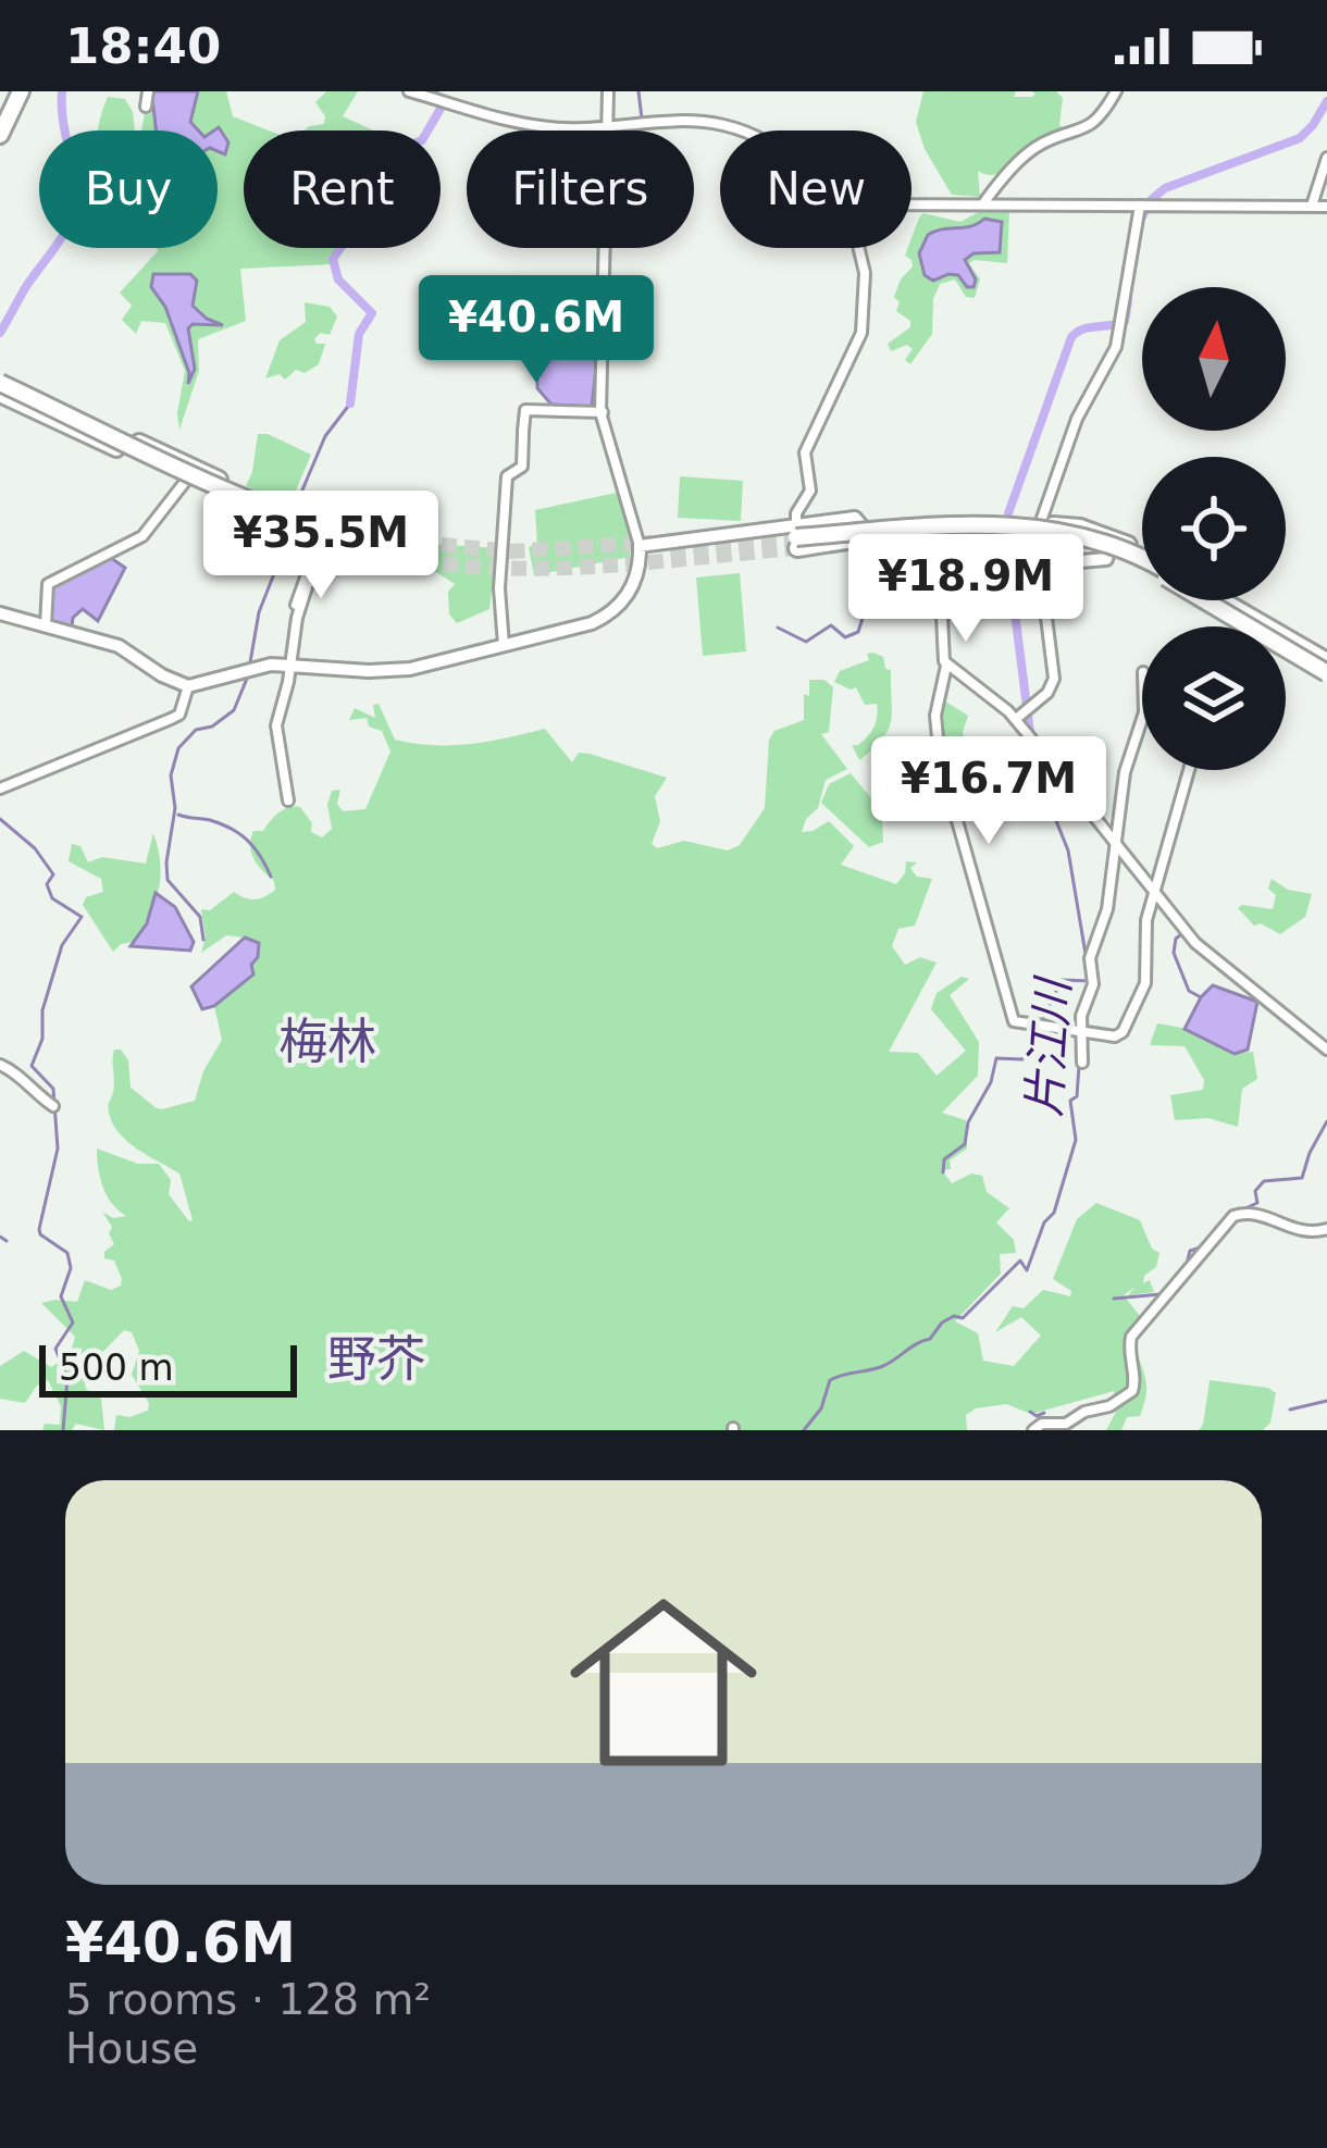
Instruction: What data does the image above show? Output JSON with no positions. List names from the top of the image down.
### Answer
{
  "districts": ["梅林", "野芥"],
  "water": ["片江川"],
  "scale_bar": "500 m",
  "north": "top",
  "page": {
    "status": "18:40",
    "chip": [
      "Buy",
      "Rent",
      "Filters",
      "New"
    ],
    "price": [
      "¥40.6M",
      "¥35.5M",
      "¥18.9M",
      "¥16.7M"
    ],
    "scale": "500 m",
    "list": [
      {
        "name": "¥40.6M",
        "note": "5 rooms · 128 m² · House"
      }
    ]
  }
}
